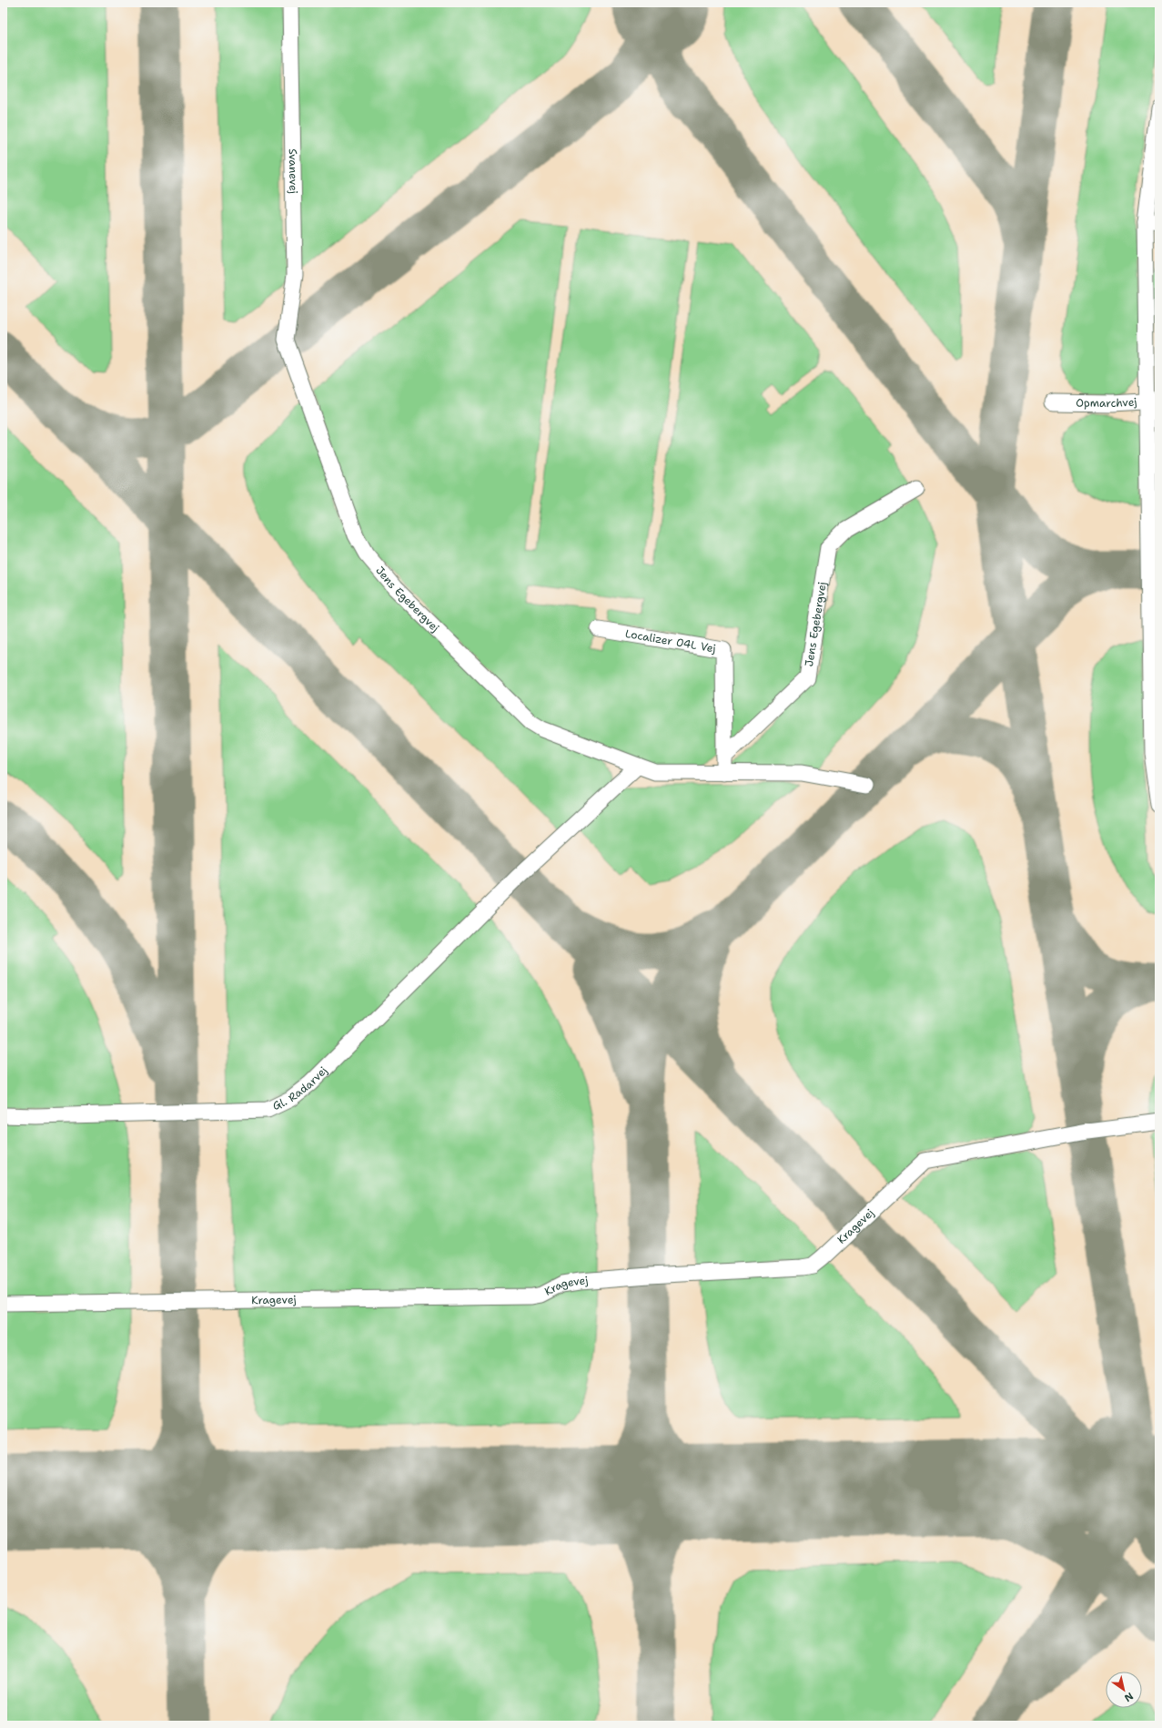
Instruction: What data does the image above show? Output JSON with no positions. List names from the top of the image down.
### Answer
{
  "streets": {
    "lane": [
      "Svanevej",
      "Opmarchvej",
      "Jens Egebergvej",
      "Localizer 04L Vej",
      "Gl. Radarvej",
      "Kragevej"
    ]
  },
  "crossings": [
    ["Svanevej", "Jens Egebergvej"],
    ["Jens Egebergvej", "Localizer 04L Vej"],
    ["Jens Egebergvej", "Gl. Radarvej"]
  ],
  "north": "bottom right"
}
